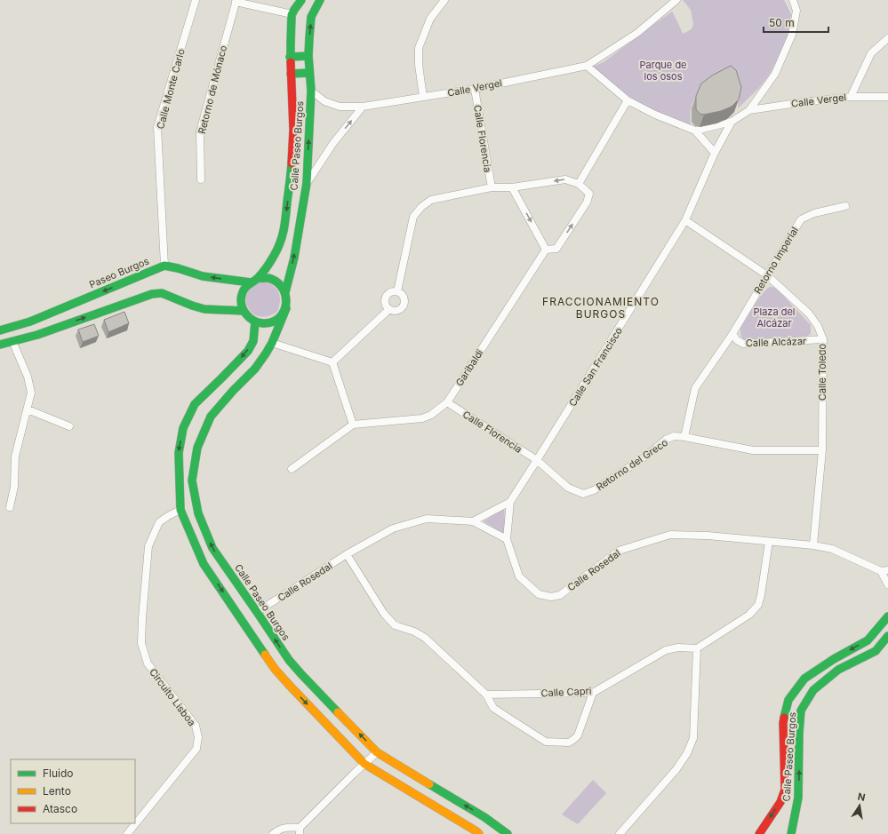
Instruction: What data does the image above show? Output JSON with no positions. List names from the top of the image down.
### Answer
{
  "streets": {
    "street": [
      "Calle Vergel",
      "Calle Monte Carlo",
      "Retorno de Mónaco",
      "Calle Florencia",
      "Calle Paseo Burgos",
      "Retorno Imperial",
      "Paseo Burgos",
      "Calle Alcázar",
      "Calle San Francisco",
      "Garibaldi",
      "Calle Toledo",
      "Retorno del Greco",
      "Calle Rosedal",
      "Calle Capri",
      "Circuito Lisboa"
    ]
  },
  "crossings": [
    ["Calle Vergel", "Calle Florencia"],
    ["Calle Vergel", "Calle Paseo Burgos"],
    ["Calle Monte Carlo", "Paseo Burgos"],
    ["Retorno de Mónaco", "Calle Paseo Burgos"],
    ["Calle Florencia", "Calle San Francisco"],
    ["Calle Florencia", "Garibaldi"],
    ["Calle Florencia", "Retorno del Greco"],
    ["Calle Paseo Burgos", "Paseo Burgos"],
    ["Calle Paseo Burgos", "Calle Rosedal"],
    ["Calle Paseo Burgos", "Circuito Lisboa"],
    ["Retorno Imperial", "Calle Alcázar"],
    ["Retorno Imperial", "Calle Toledo"],
    ["Retorno Imperial", "Retorno del Greco"],
    ["Calle Alcázar", "Calle Toledo"],
    ["Calle San Francisco", "Calle Toledo"],
    ["Calle San Francisco", "Retorno del Greco"],
    ["Calle San Francisco", "Calle Rosedal"],
    ["Calle Toledo", "Retorno del Greco"],
    ["Calle Toledo", "Calle Rosedal"]
  ],
  "districts": ["FRACCIONAMIENTO BURGOS"],
  "parks": ["Parque de los osos", "Plaza del Alcázar"],
  "legend": ["Fluido", "Lento", "Atasco"],
  "scale_bar": "50 m",
  "north": "top"
}
